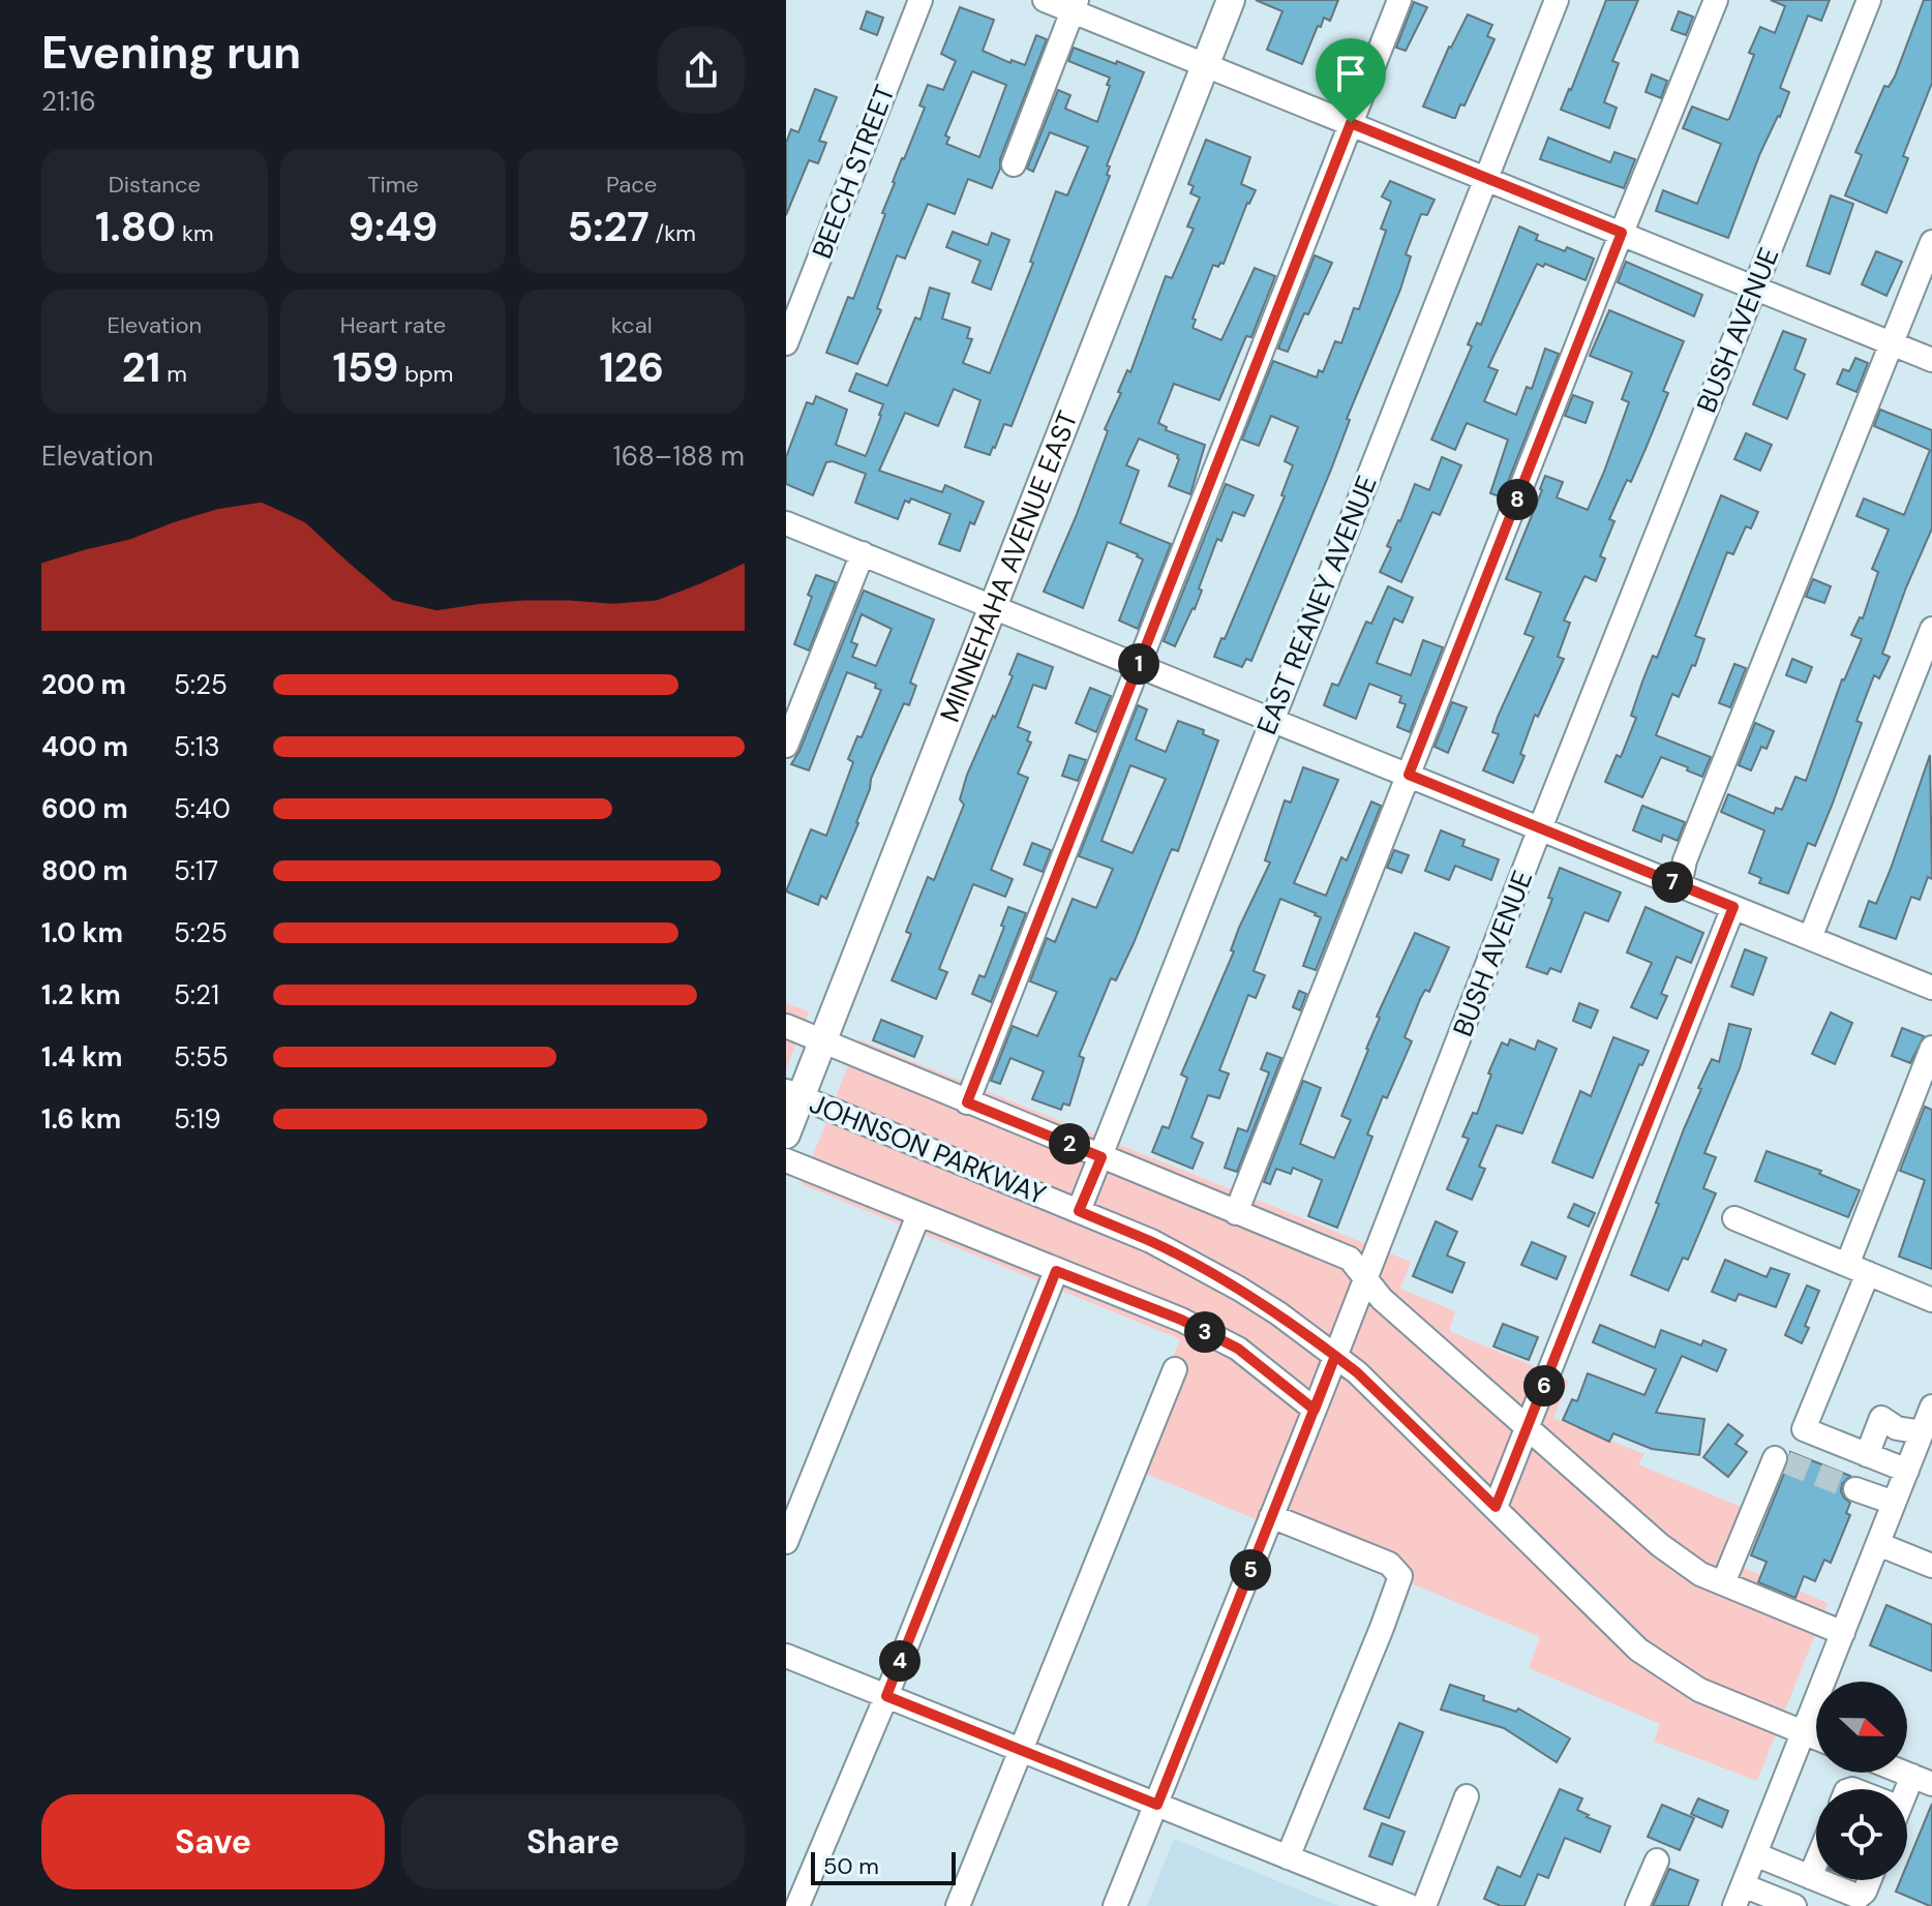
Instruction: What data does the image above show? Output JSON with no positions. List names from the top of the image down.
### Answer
{
  "streets": {
    "main road": ["MINNEHAHA AVENUE EAST"],
    "street": [
      "BEECH STREET",
      "BUSH AVENUE",
      "EAST REANEY AVENUE",
      "JOHNSON PARKWAY"
    ]
  },
  "crossings": [
    ["BUSH AVENUE", "JOHNSON PARKWAY"],
    ["MINNEHAHA AVENUE EAST", "JOHNSON PARKWAY"],
    ["EAST REANEY AVENUE", "JOHNSON PARKWAY"]
  ],
  "scale_bar": "50 m",
  "north": "right",
  "page": {
    "heading": ["Evening run", "21:16"],
    "stats": [
      ["Distance", "1.80 km"],
      ["Time", "9:49"],
      ["Pace", "5:27 /km"],
      ["Elevation", "21 m"],
      ["Heart rate", "159 bpm"],
      ["kcal", "126"]
    ],
    "chart": ["Elevation", "168–188 m"],
    "pins": [
      "8",
      "1",
      "7",
      "2",
      "3",
      "6",
      "5",
      "4"
    ],
    "list": [
      {
        "name": "200 m",
        "note": "5:25"
      },
      {
        "name": "400 m",
        "note": "5:13"
      },
      {
        "name": "600 m",
        "note": "5:40"
      },
      {
        "name": "800 m",
        "note": "5:17"
      },
      {
        "name": "1.0 km",
        "note": "5:25"
      },
      {
        "name": "1.2 km",
        "note": "5:21"
      },
      {
        "name": "1.4 km",
        "note": "5:55"
      },
      {
        "name": "1.6 km",
        "note": "5:19"
      }
    ],
    "buttons": ["Save", "Share"],
    "scale": "50 m"
  }
}
